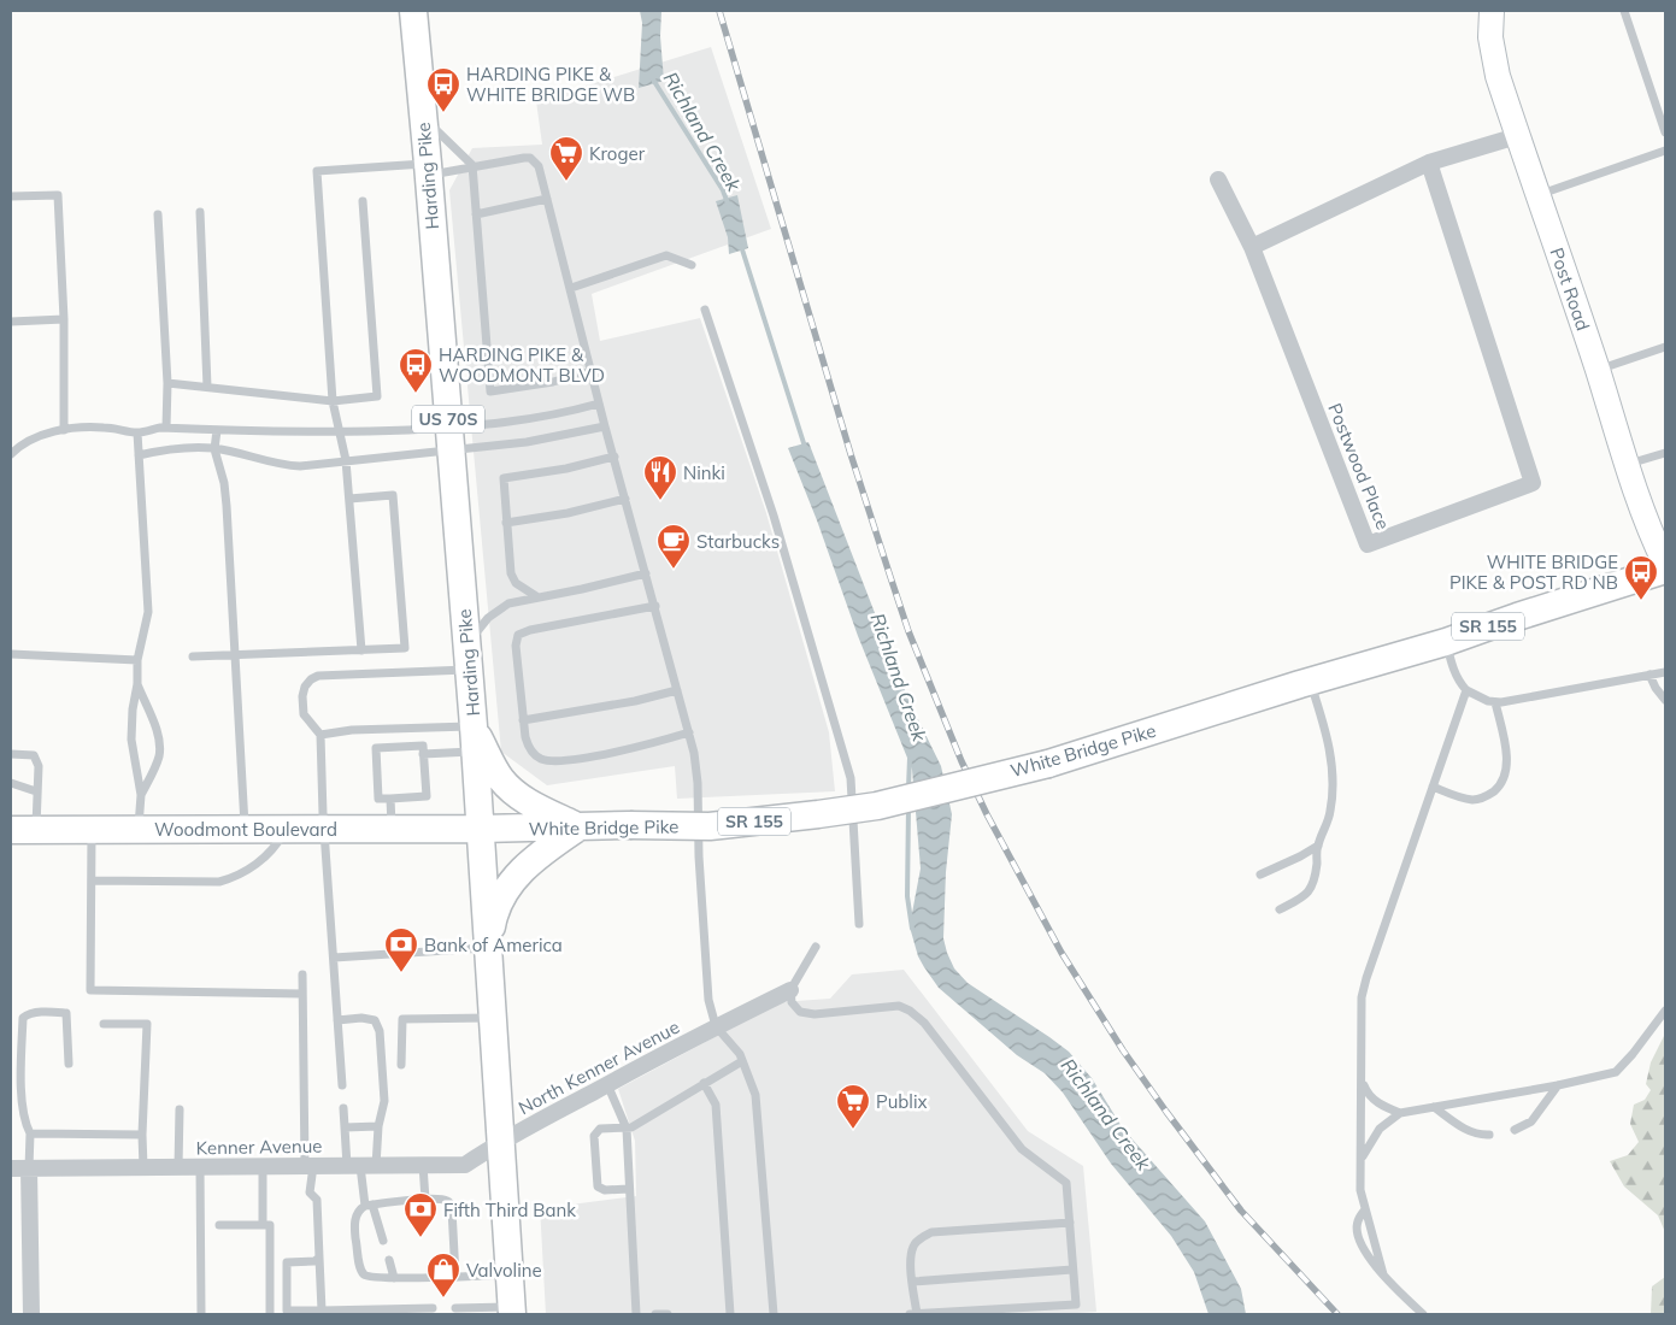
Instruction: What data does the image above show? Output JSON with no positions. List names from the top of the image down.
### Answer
{
  "streets": {
    "main road": [
      "Harding Pike",
      "US 70S",
      "SR 155",
      "White Bridge Pike",
      "Woodmont Boulevard"
    ],
    "street": [
      "Post Road",
      "Postwood Place",
      "North Kenner Avenue",
      "Kenner Avenue"
    ]
  },
  "crossings": [
    ["Harding Pike", "White Bridge Pike"],
    ["Harding Pike", "Woodmont Boulevard"],
    ["Harding Pike", "North Kenner Avenue"],
    ["Harding Pike", "Kenner Avenue"],
    ["White Bridge Pike", "Woodmont Boulevard"],
    ["North Kenner Avenue", "Kenner Avenue"]
  ],
  "water": ["Richland Creek"],
  "places": {
    "bus stop": ["HARDING PIKE & WHITE BRIDGE WB", "HARDING PIKE & WOODMONT BLVD", "WHITE BRIDGE PIKE & POST RD NB"],
    "supermarket": ["Kroger", "Publix"],
    "restaurant": ["Ninki"],
    "cafe": ["Starbucks"],
    "bank": ["Bank of America", "Fifth Third Bank"],
    "shop": ["Valvoline"]
  }
}
